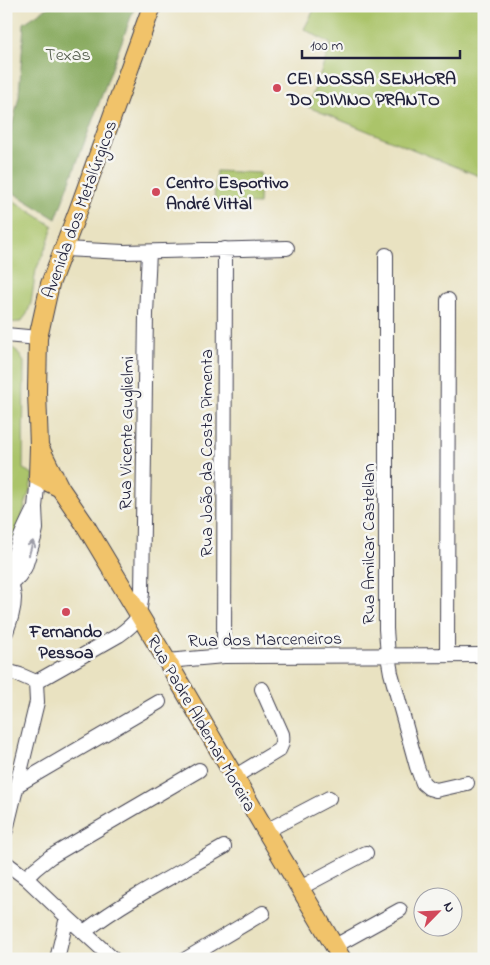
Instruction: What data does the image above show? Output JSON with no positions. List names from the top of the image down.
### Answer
{
  "streets": {
    "main road": ["Avenida dos Metalúrgicos", "Rua Padre Aldemar Moreira"],
    "street": [
      "Rua Vicente Guglielmi",
      "Rua João da Costa Pimenta",
      "Rua Amilcar Castellan",
      "Rua dos Marceneiros"
    ]
  },
  "crossings": [
    ["Avenida dos Metalúrgicos", "Rua Padre Aldemar Moreira"],
    ["Rua Vicente Guglielmi", "Rua Padre Aldemar Moreira"],
    ["Rua João da Costa Pimenta", "Rua dos Marceneiros"],
    ["Rua Amilcar Castellan", "Rua dos Marceneiros"],
    ["Rua dos Marceneiros", "Rua Padre Aldemar Moreira"]
  ],
  "parks": ["Texas"],
  "places": ["CEI NOSSA SENHORA DO DIVINO PRANTO", "Centro Esportivo André Vittal", "Fernando Pessoa"],
  "scale_bar": "100 m",
  "north": "top right"
}
